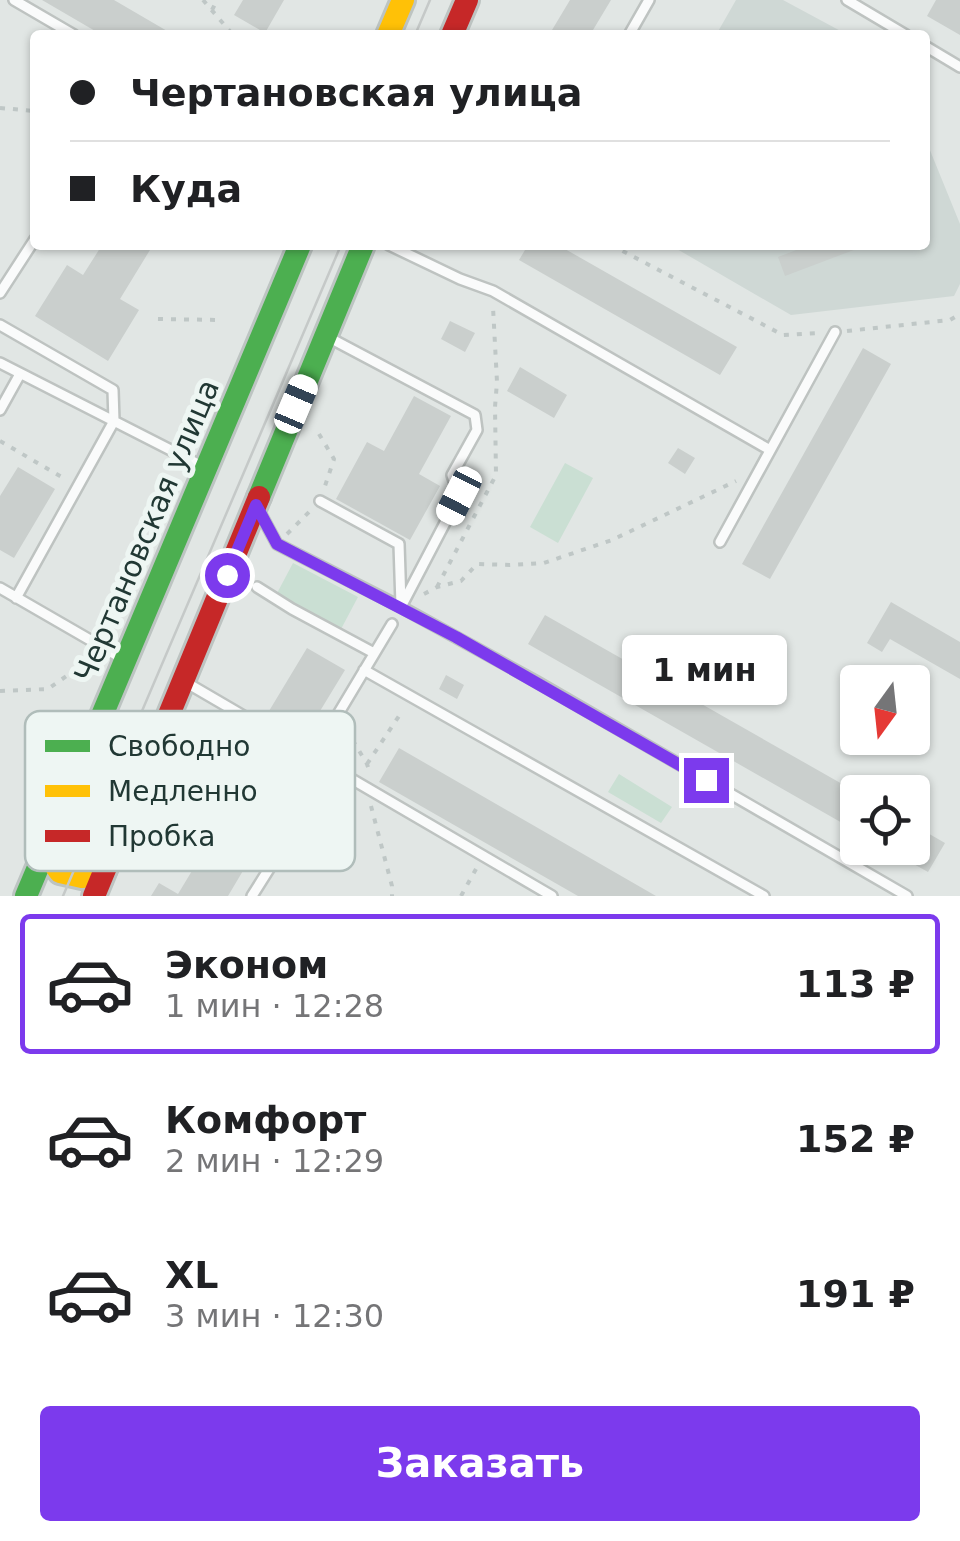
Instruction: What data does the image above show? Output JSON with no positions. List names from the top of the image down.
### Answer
{
  "streets": {
    "main road": ["Чертановская улица"]
  },
  "legend": ["Свободно", "Медленно", "Пробка"],
  "north": "bottom",
  "page": {
    "banner": ["Чертановская улица", "Куда"],
    "bubble": "1 мин",
    "list": [
      {
        "name": "Эконом",
        "note": "1 мин · 12:28",
        "value": "113 ₽"
      },
      {
        "name": "Комфорт",
        "note": "2 мин · 12:29",
        "value": "152 ₽"
      },
      {
        "name": "XL",
        "note": "3 мин · 12:30",
        "value": "191 ₽"
      }
    ],
    "buttons": "Заказать"
  }
}
